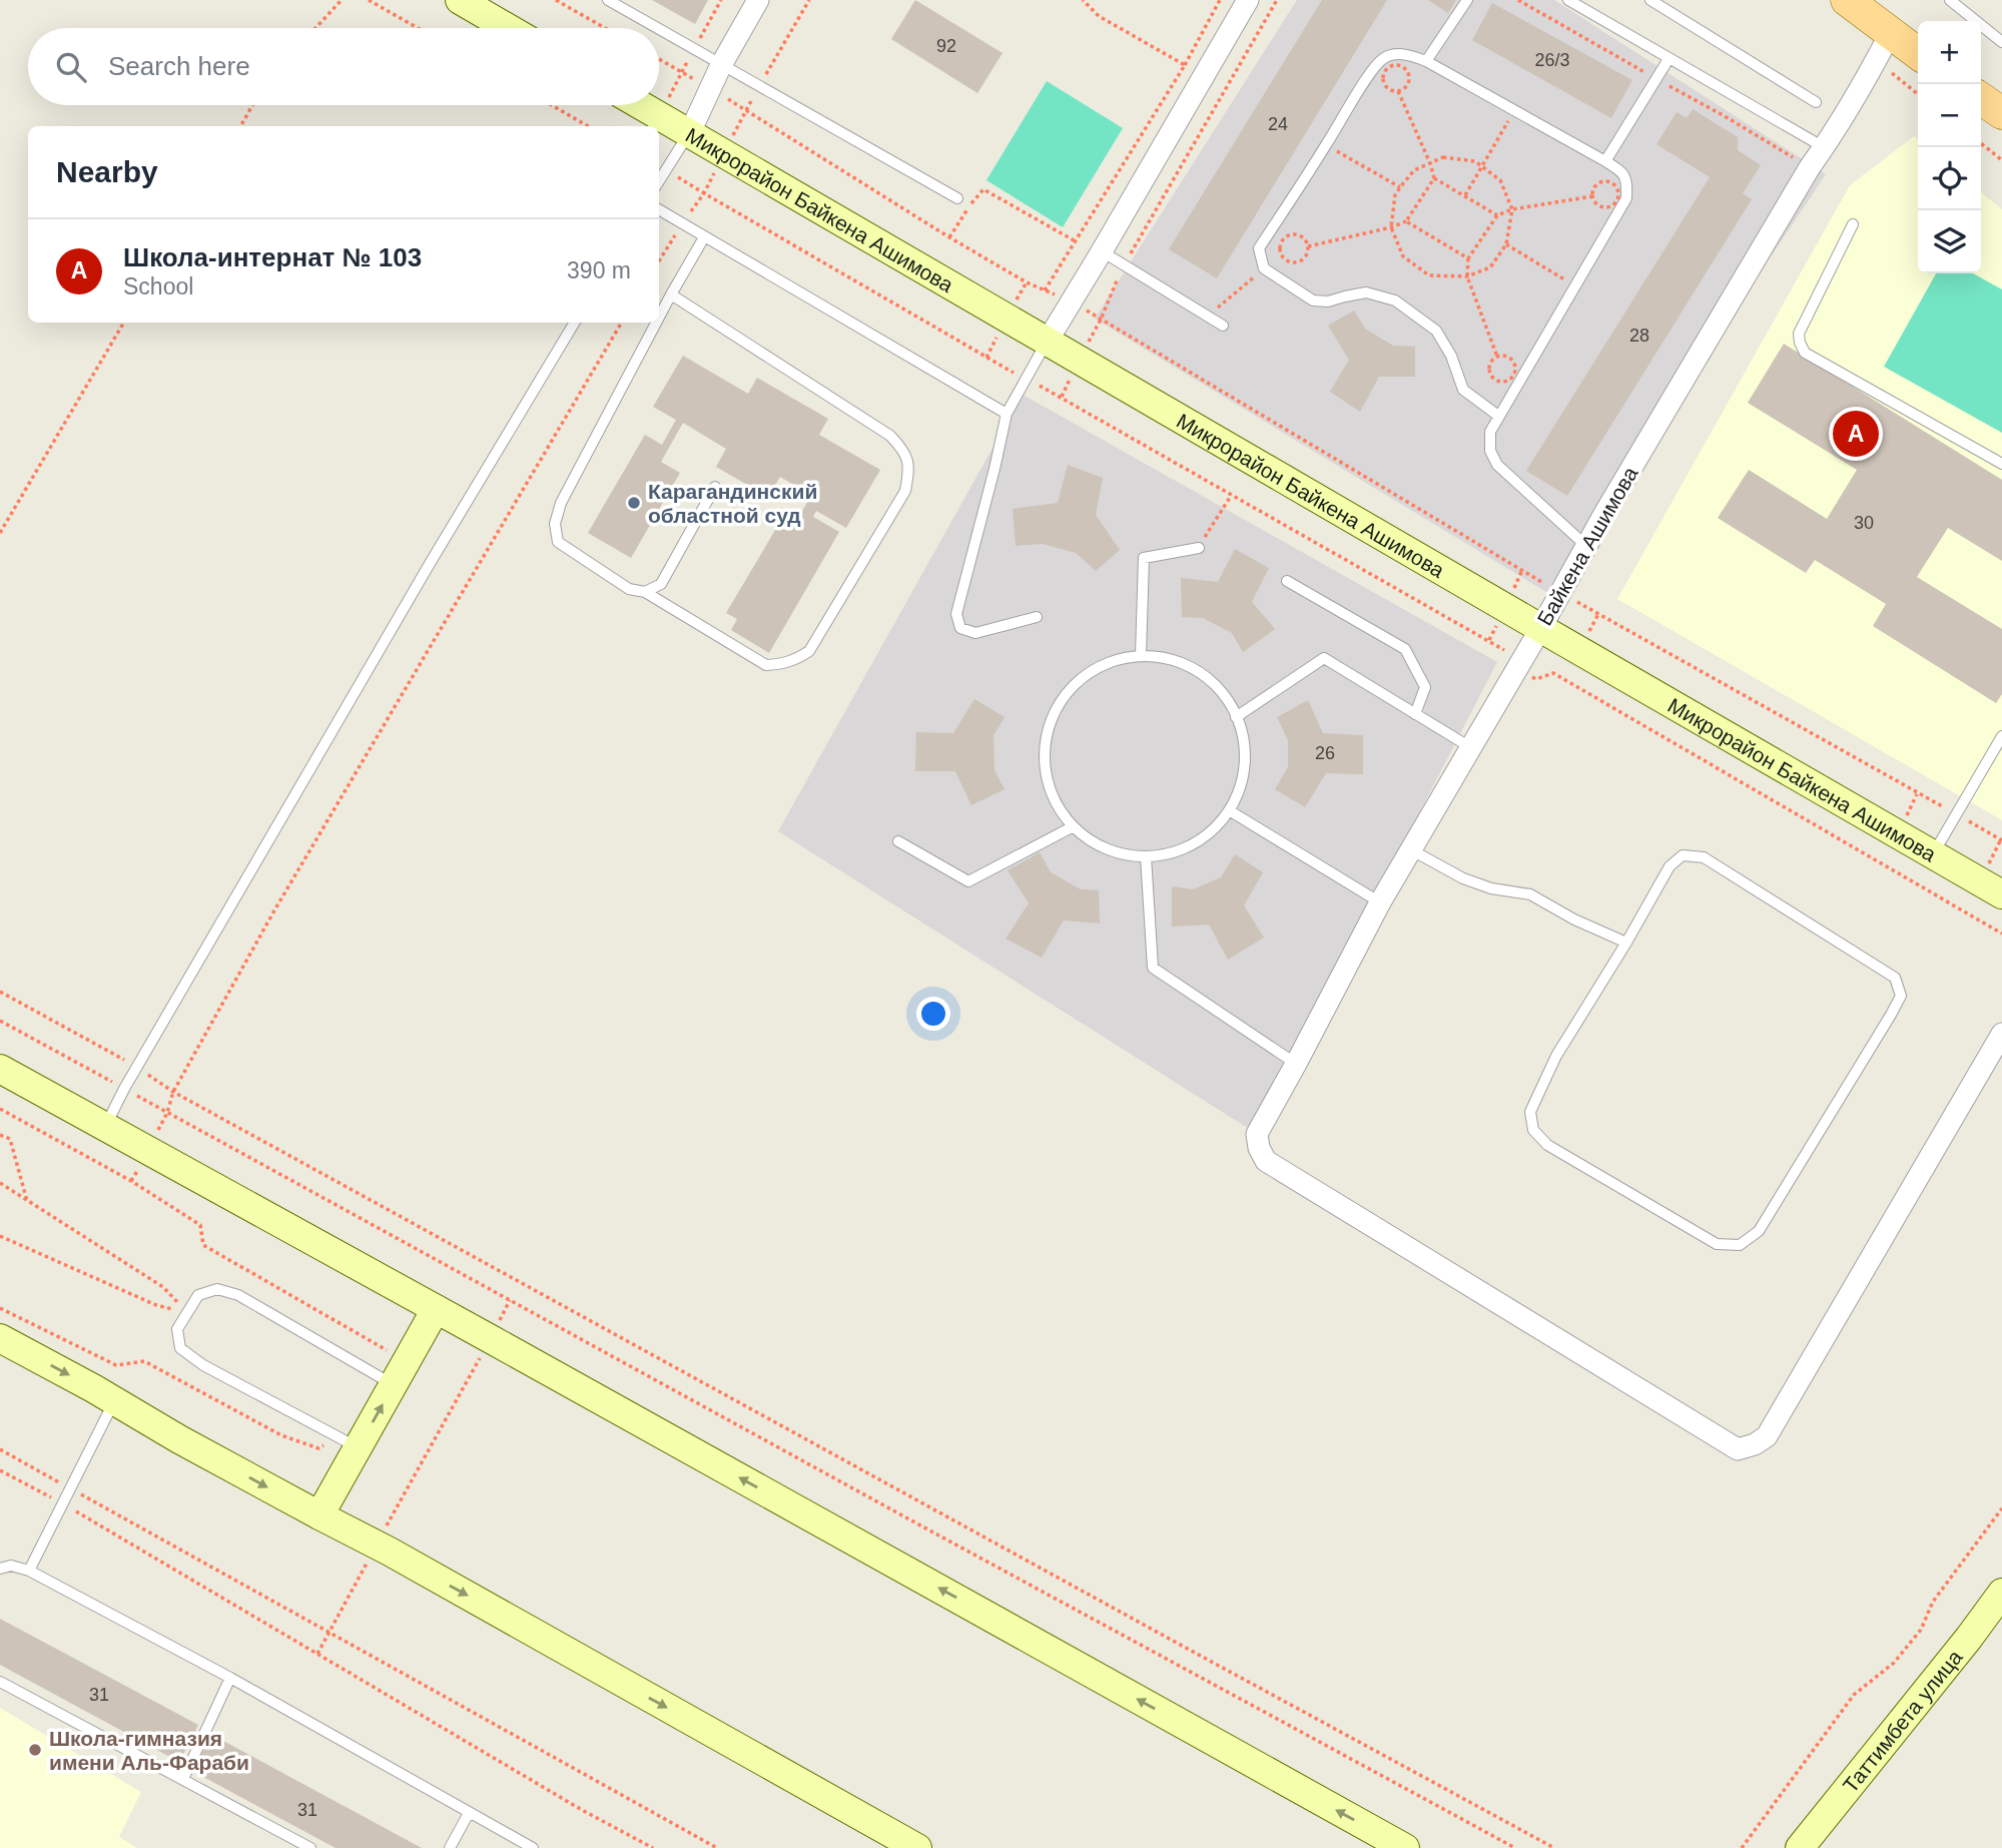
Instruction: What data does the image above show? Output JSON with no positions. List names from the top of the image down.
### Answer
{
  "streets": {
    "main road": ["Микрорайон Байкена Ашимова", "Таттимбета улица"],
    "street": ["Байкена Ашимова"]
  },
  "crossings": [
    ["Микрорайон Байкена Ашимова", "Байкена Ашимова"]
  ],
  "places": ["Карагандинский областной суд", "Школа-гимназия имени Аль-Фараби"],
  "house_numbers": [
    "92",
    "26/3",
    "24",
    "28",
    "30",
    "26",
    "31",
    "31"
  ],
  "page": {
    "map_buttons": ["+", "−"],
    "search": "Search here",
    "heading": "Nearby",
    "list": [
      {
        "mark": "A",
        "name": "Школа-интернат № 103",
        "note": "School",
        "value": "390 m"
      }
    ],
    "pins": "A"
  }
}
